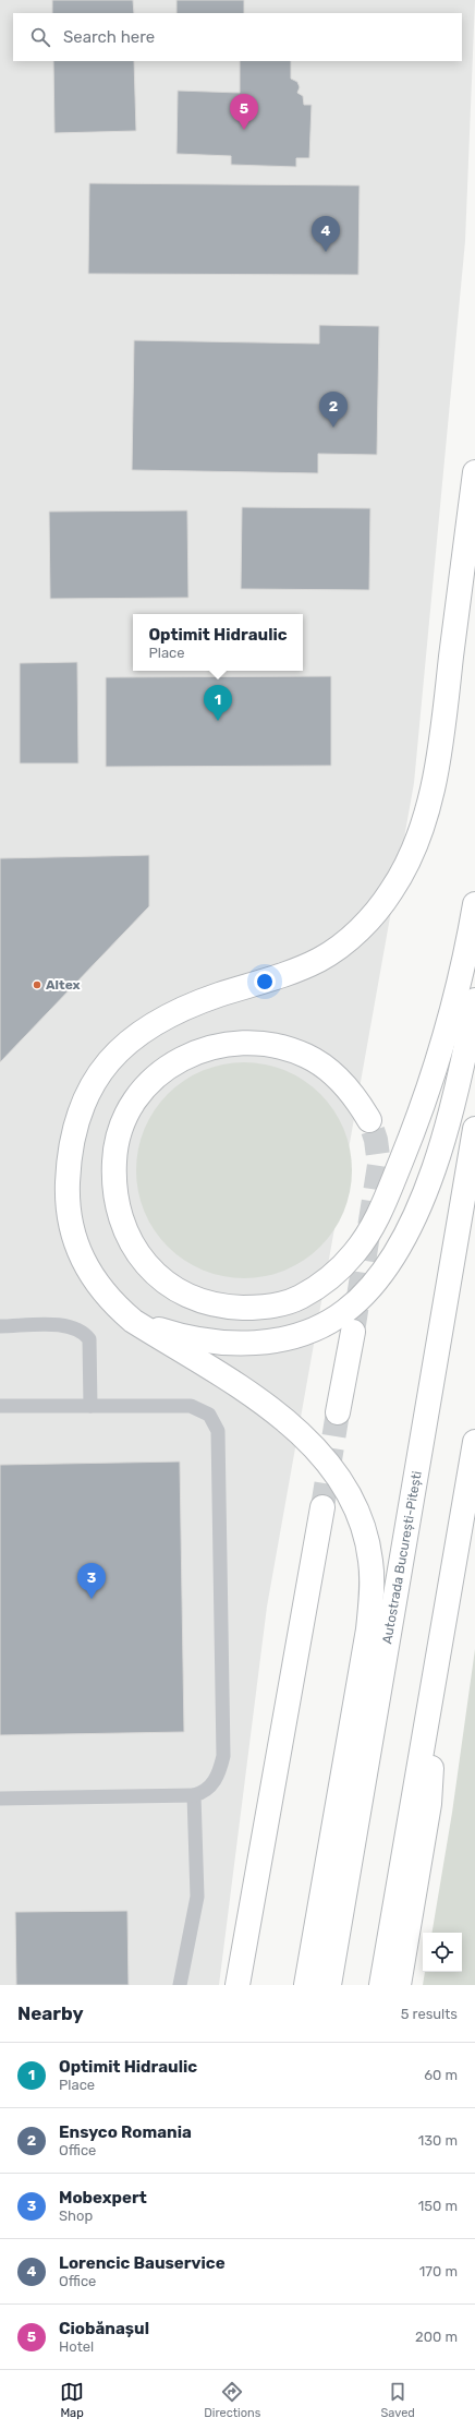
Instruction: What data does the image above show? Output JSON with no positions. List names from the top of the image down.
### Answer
{
  "streets": {
    "highway": ["Autostrada București-Pitești"]
  },
  "places": ["Altex"],
  "page": {
    "search": "Search here",
    "pins": [
      "5",
      "4",
      "2",
      "1",
      "3"
    ],
    "popup": ["Optimit Hidraulic", "Place"],
    "heading": ["Nearby", "5 results"],
    "list": [
      {
        "mark": "1",
        "name": "Optimit Hidraulic",
        "note": "Place",
        "value": "60 m"
      },
      {
        "mark": "2",
        "name": "Ensyco Romania",
        "note": "Office",
        "value": "130 m"
      },
      {
        "mark": "3",
        "name": "Mobexpert",
        "note": "Shop",
        "value": "150 m"
      },
      {
        "mark": "4",
        "name": "Lorencic Bauservice",
        "note": "Office",
        "value": "170 m"
      },
      {
        "mark": "5",
        "name": "Ciobănașul",
        "note": "Hotel",
        "value": "200 m"
      }
    ],
    "nav": ["Map", "Directions", "Saved"]
  }
}
